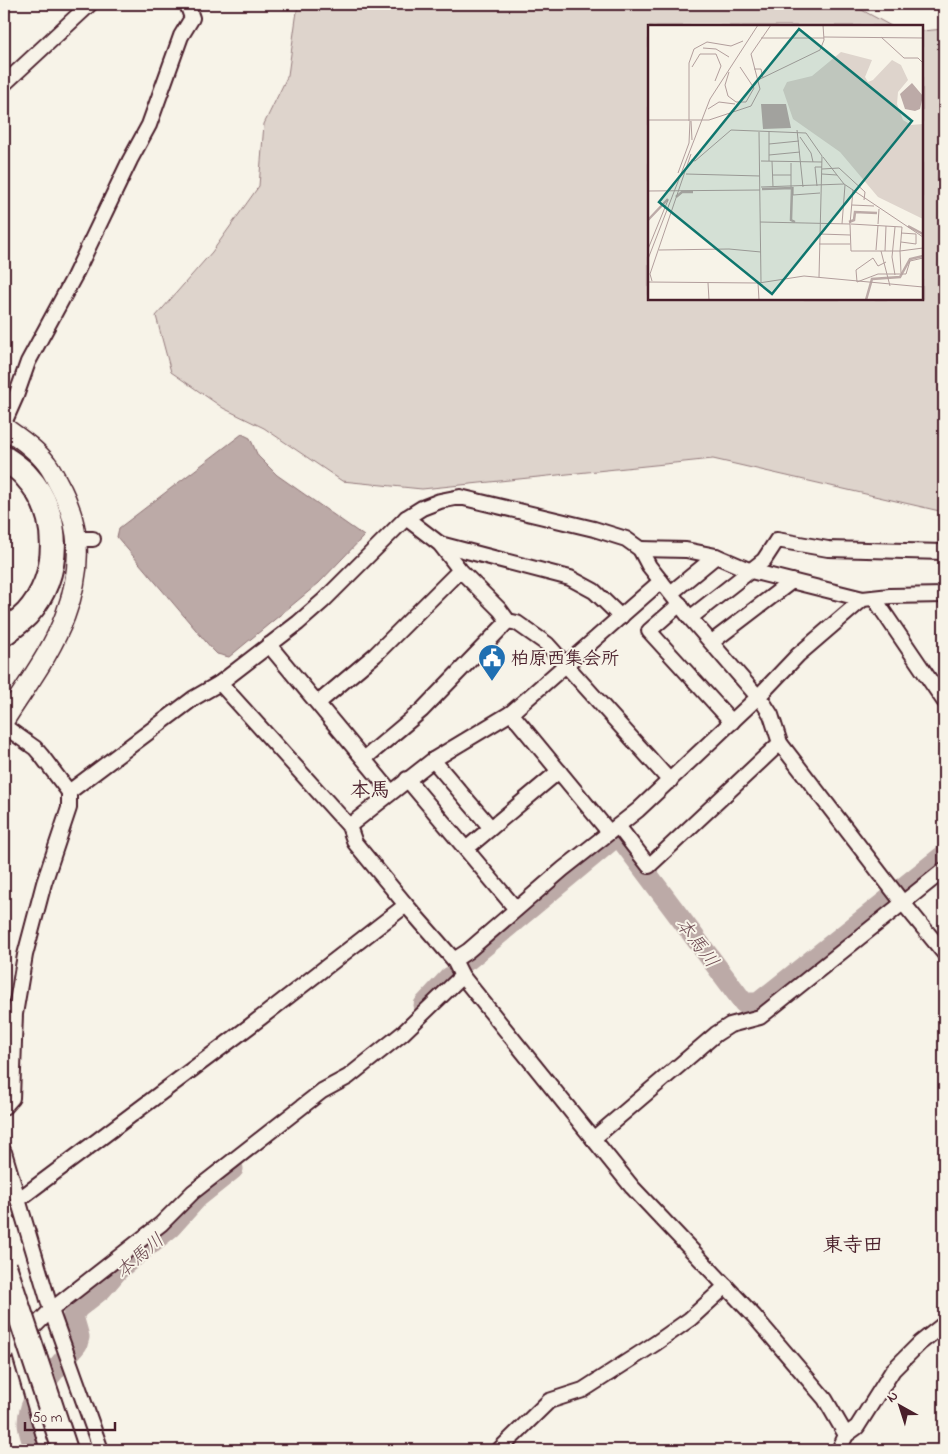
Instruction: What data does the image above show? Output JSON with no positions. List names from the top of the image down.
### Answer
{
  "districts": ["本馬", "東寺田"],
  "water": ["本馬川"],
  "places": {
    "public building": ["柏原西集会所"]
  },
  "scale_bar": "50 m",
  "north": "top left"
}
